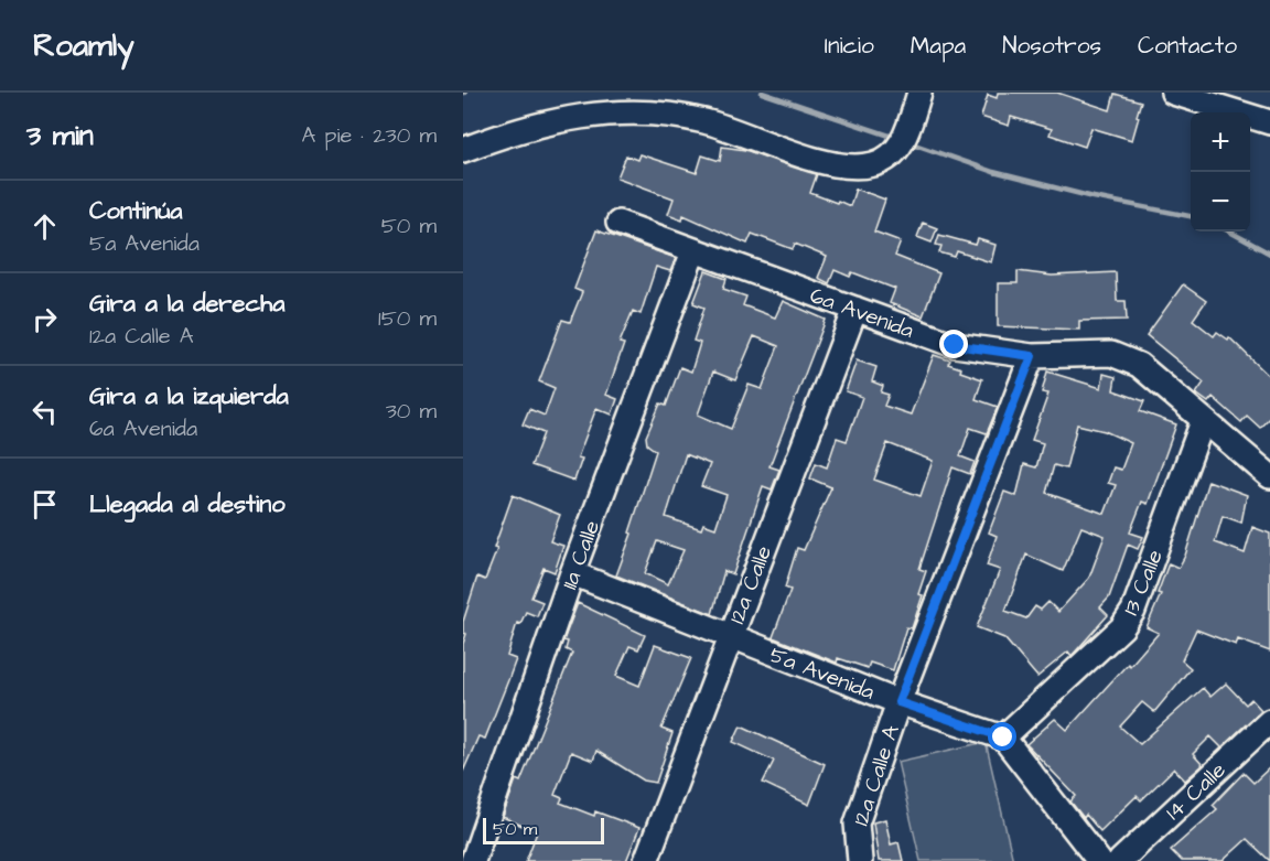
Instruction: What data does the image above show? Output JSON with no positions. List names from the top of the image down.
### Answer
{
  "streets": {
    "street": [
      "6a Avenida",
      "11a Calle",
      "13 Calle",
      "12a Calle",
      "5a Avenida",
      "12a Calle A",
      "14 Calle"
    ]
  },
  "crossings": [
    ["6a Avenida", "11a Calle"],
    ["6a Avenida", "13 Calle"],
    ["6a Avenida", "12a Calle"],
    ["6a Avenida", "12a Calle A"],
    ["11a Calle", "5a Avenida"],
    ["13 Calle", "5a Avenida"],
    ["12a Calle", "5a Avenida"],
    ["5a Avenida", "12a Calle A"]
  ],
  "scale_bar": "50 m",
  "page": {
    "header": "Roamly",
    "nav": [
      "Inicio",
      "Mapa",
      "Nosotros",
      "Contacto"
    ],
    "heading": ["3 min", "A pie · 230 m"],
    "map_buttons": ["+", "−"],
    "list": [
      ["Continúa", "5a Avenida", "50 m"],
      ["Gira a la derecha", "12a Calle A", "150 m"],
      ["Gira a la izquierda", "6a Avenida", "30 m"],
      "Llegada al destino"
    ],
    "scale": "50 m"
  }
}
